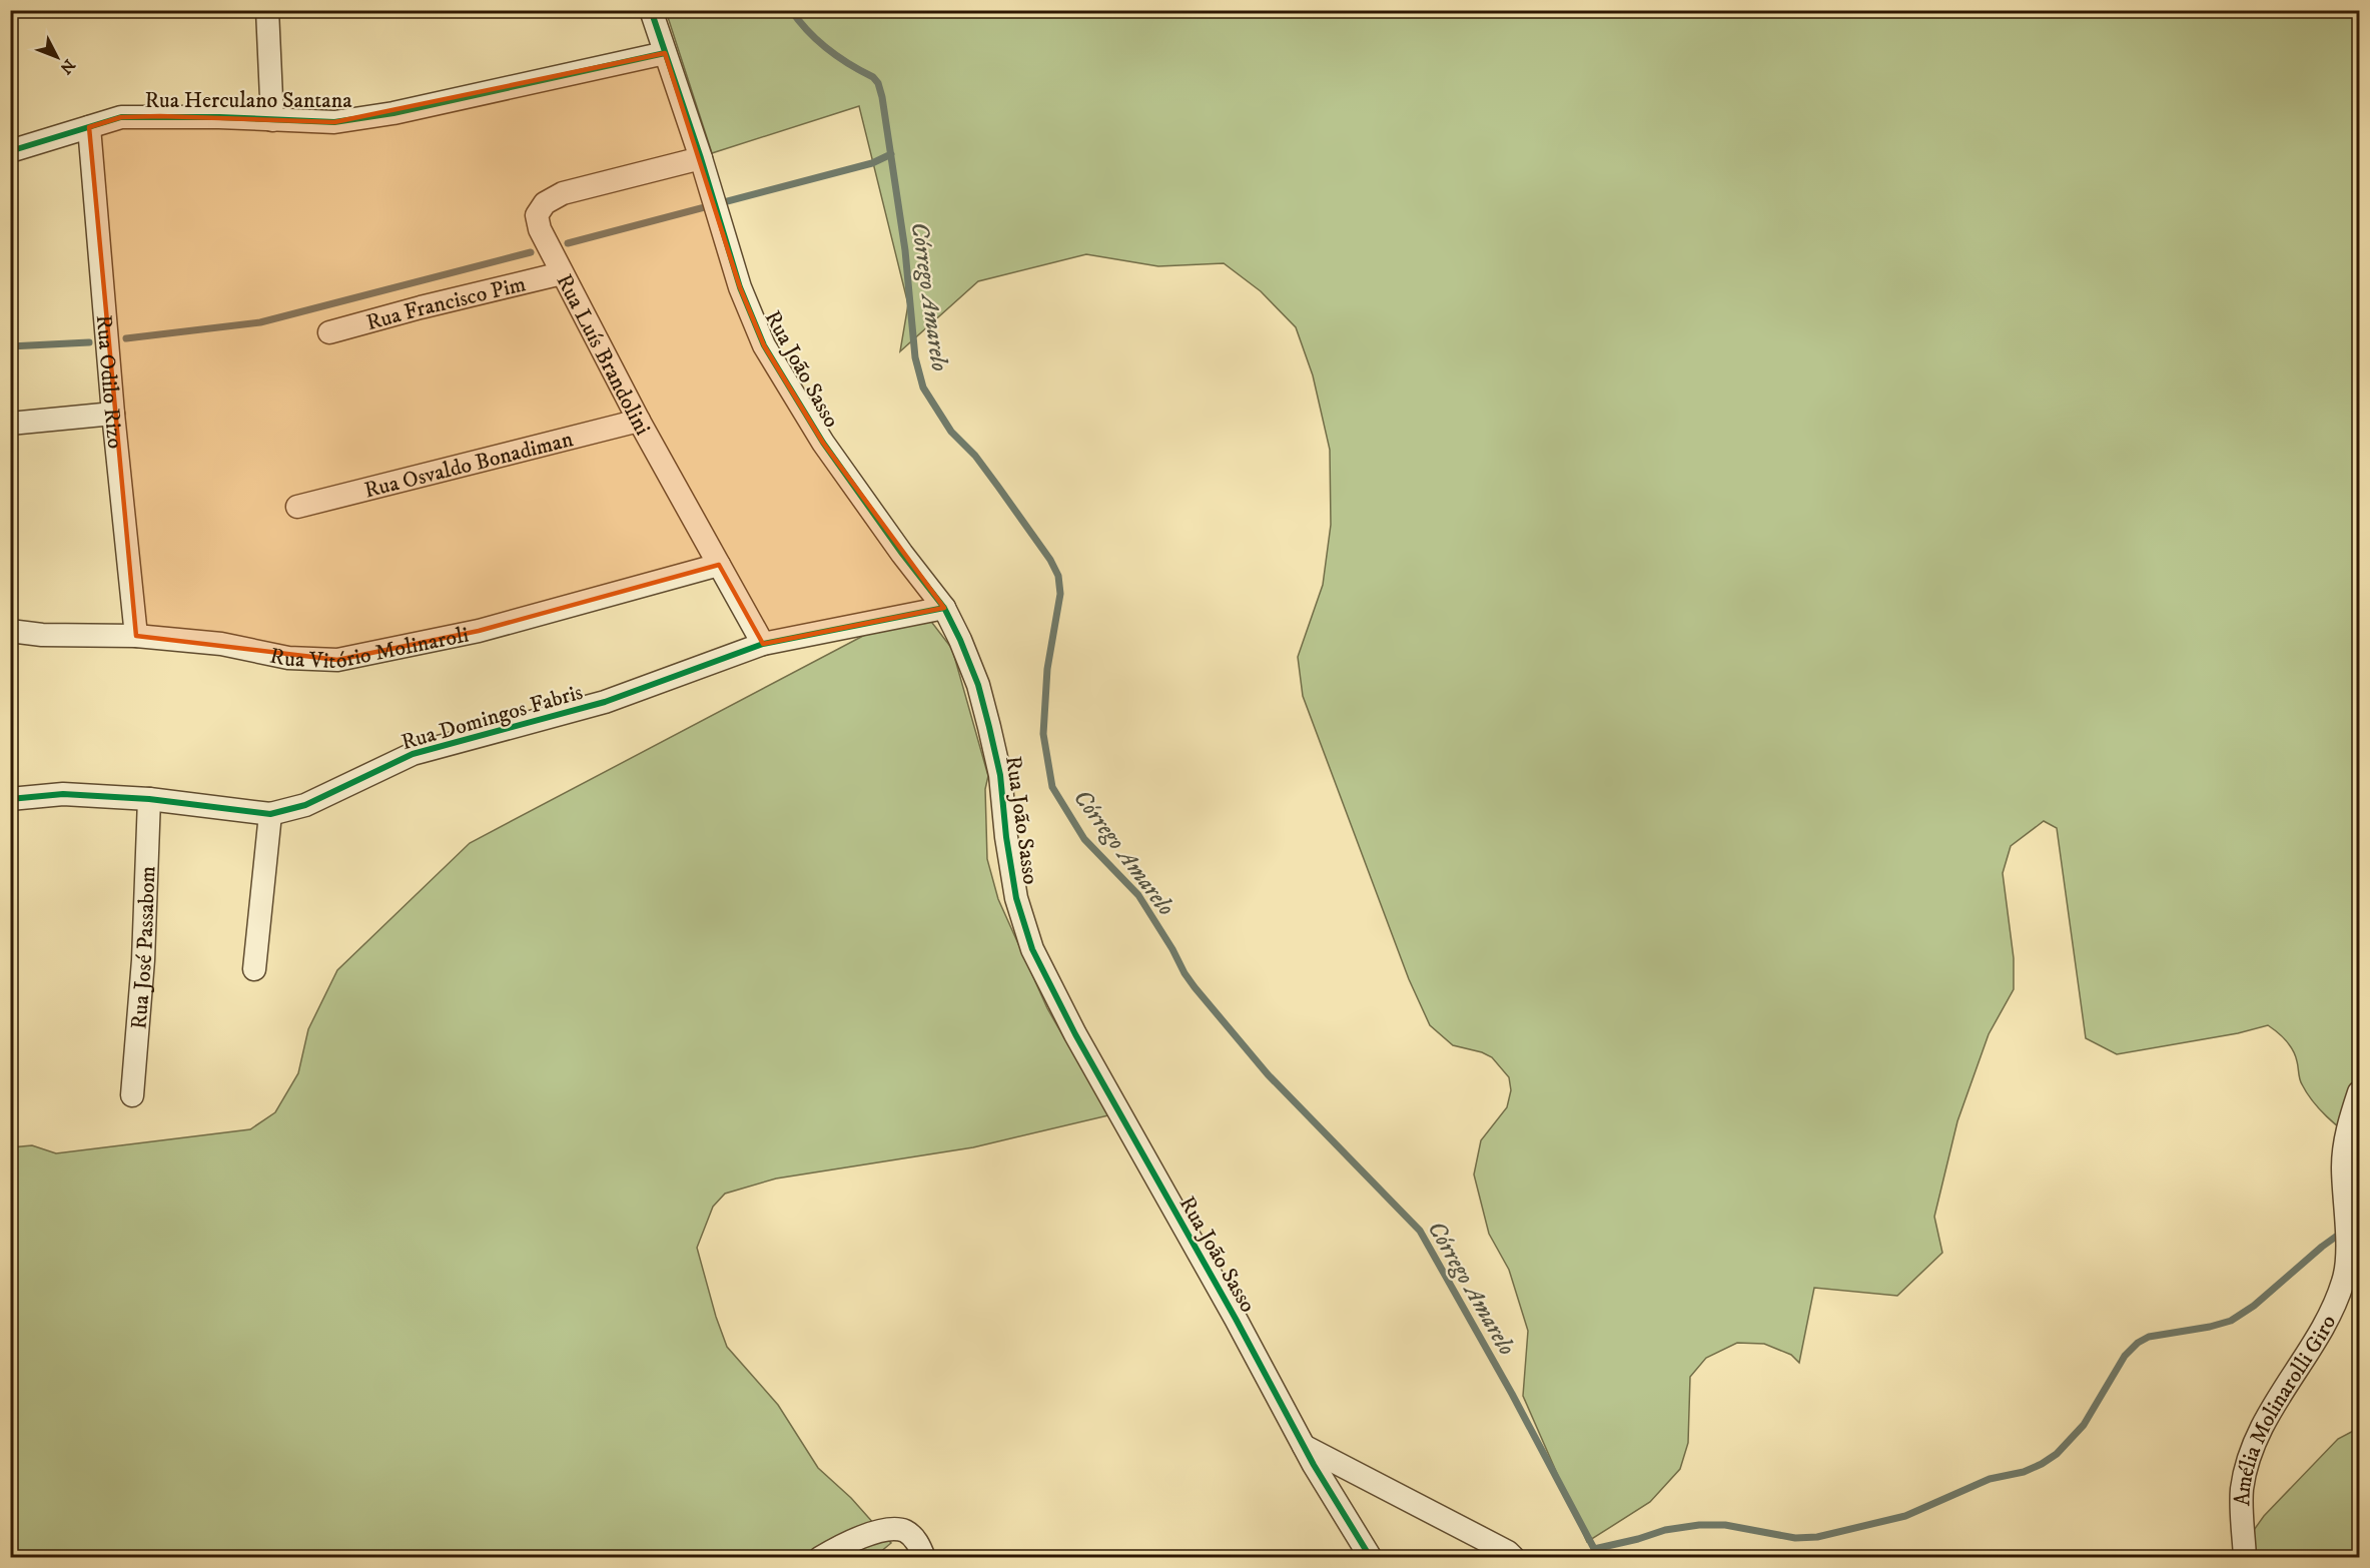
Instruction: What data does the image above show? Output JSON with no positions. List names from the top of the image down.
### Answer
{
  "streets": {
    "street": [
      "Rua Herculano Santana",
      "Rua Francisco Pim",
      "Rua Luís Brandolini",
      "Rua João Sasso",
      "Rua Odilo Rizo",
      "Rua Osvaldo Bonadiman",
      "Rua Vitório Molinaroli",
      "Rua Domingos Fabris",
      "Rua José Passabom",
      "Amélia Molinarolli Giro"
    ]
  },
  "crossings": [
    ["Rua Herculano Santana", "Rua João Sasso"],
    ["Rua Herculano Santana", "Rua Odilo Rizo"],
    ["Rua Francisco Pim", "Rua Luís Brandolini"],
    ["Rua Luís Brandolini", "Rua João Sasso"],
    ["Rua Luís Brandolini", "Rua Osvaldo Bonadiman"],
    ["Rua Luís Brandolini", "Rua Vitório Molinaroli"],
    ["Rua Luís Brandolini", "Rua Domingos Fabris"],
    ["Rua João Sasso", "Rua Domingos Fabris"],
    ["Rua Odilo Rizo", "Rua Vitório Molinaroli"],
    ["Rua Domingos Fabris", "Rua José Passabom"]
  ],
  "water": ["Córrego Amarelo"],
  "north": "bottom right"
}
